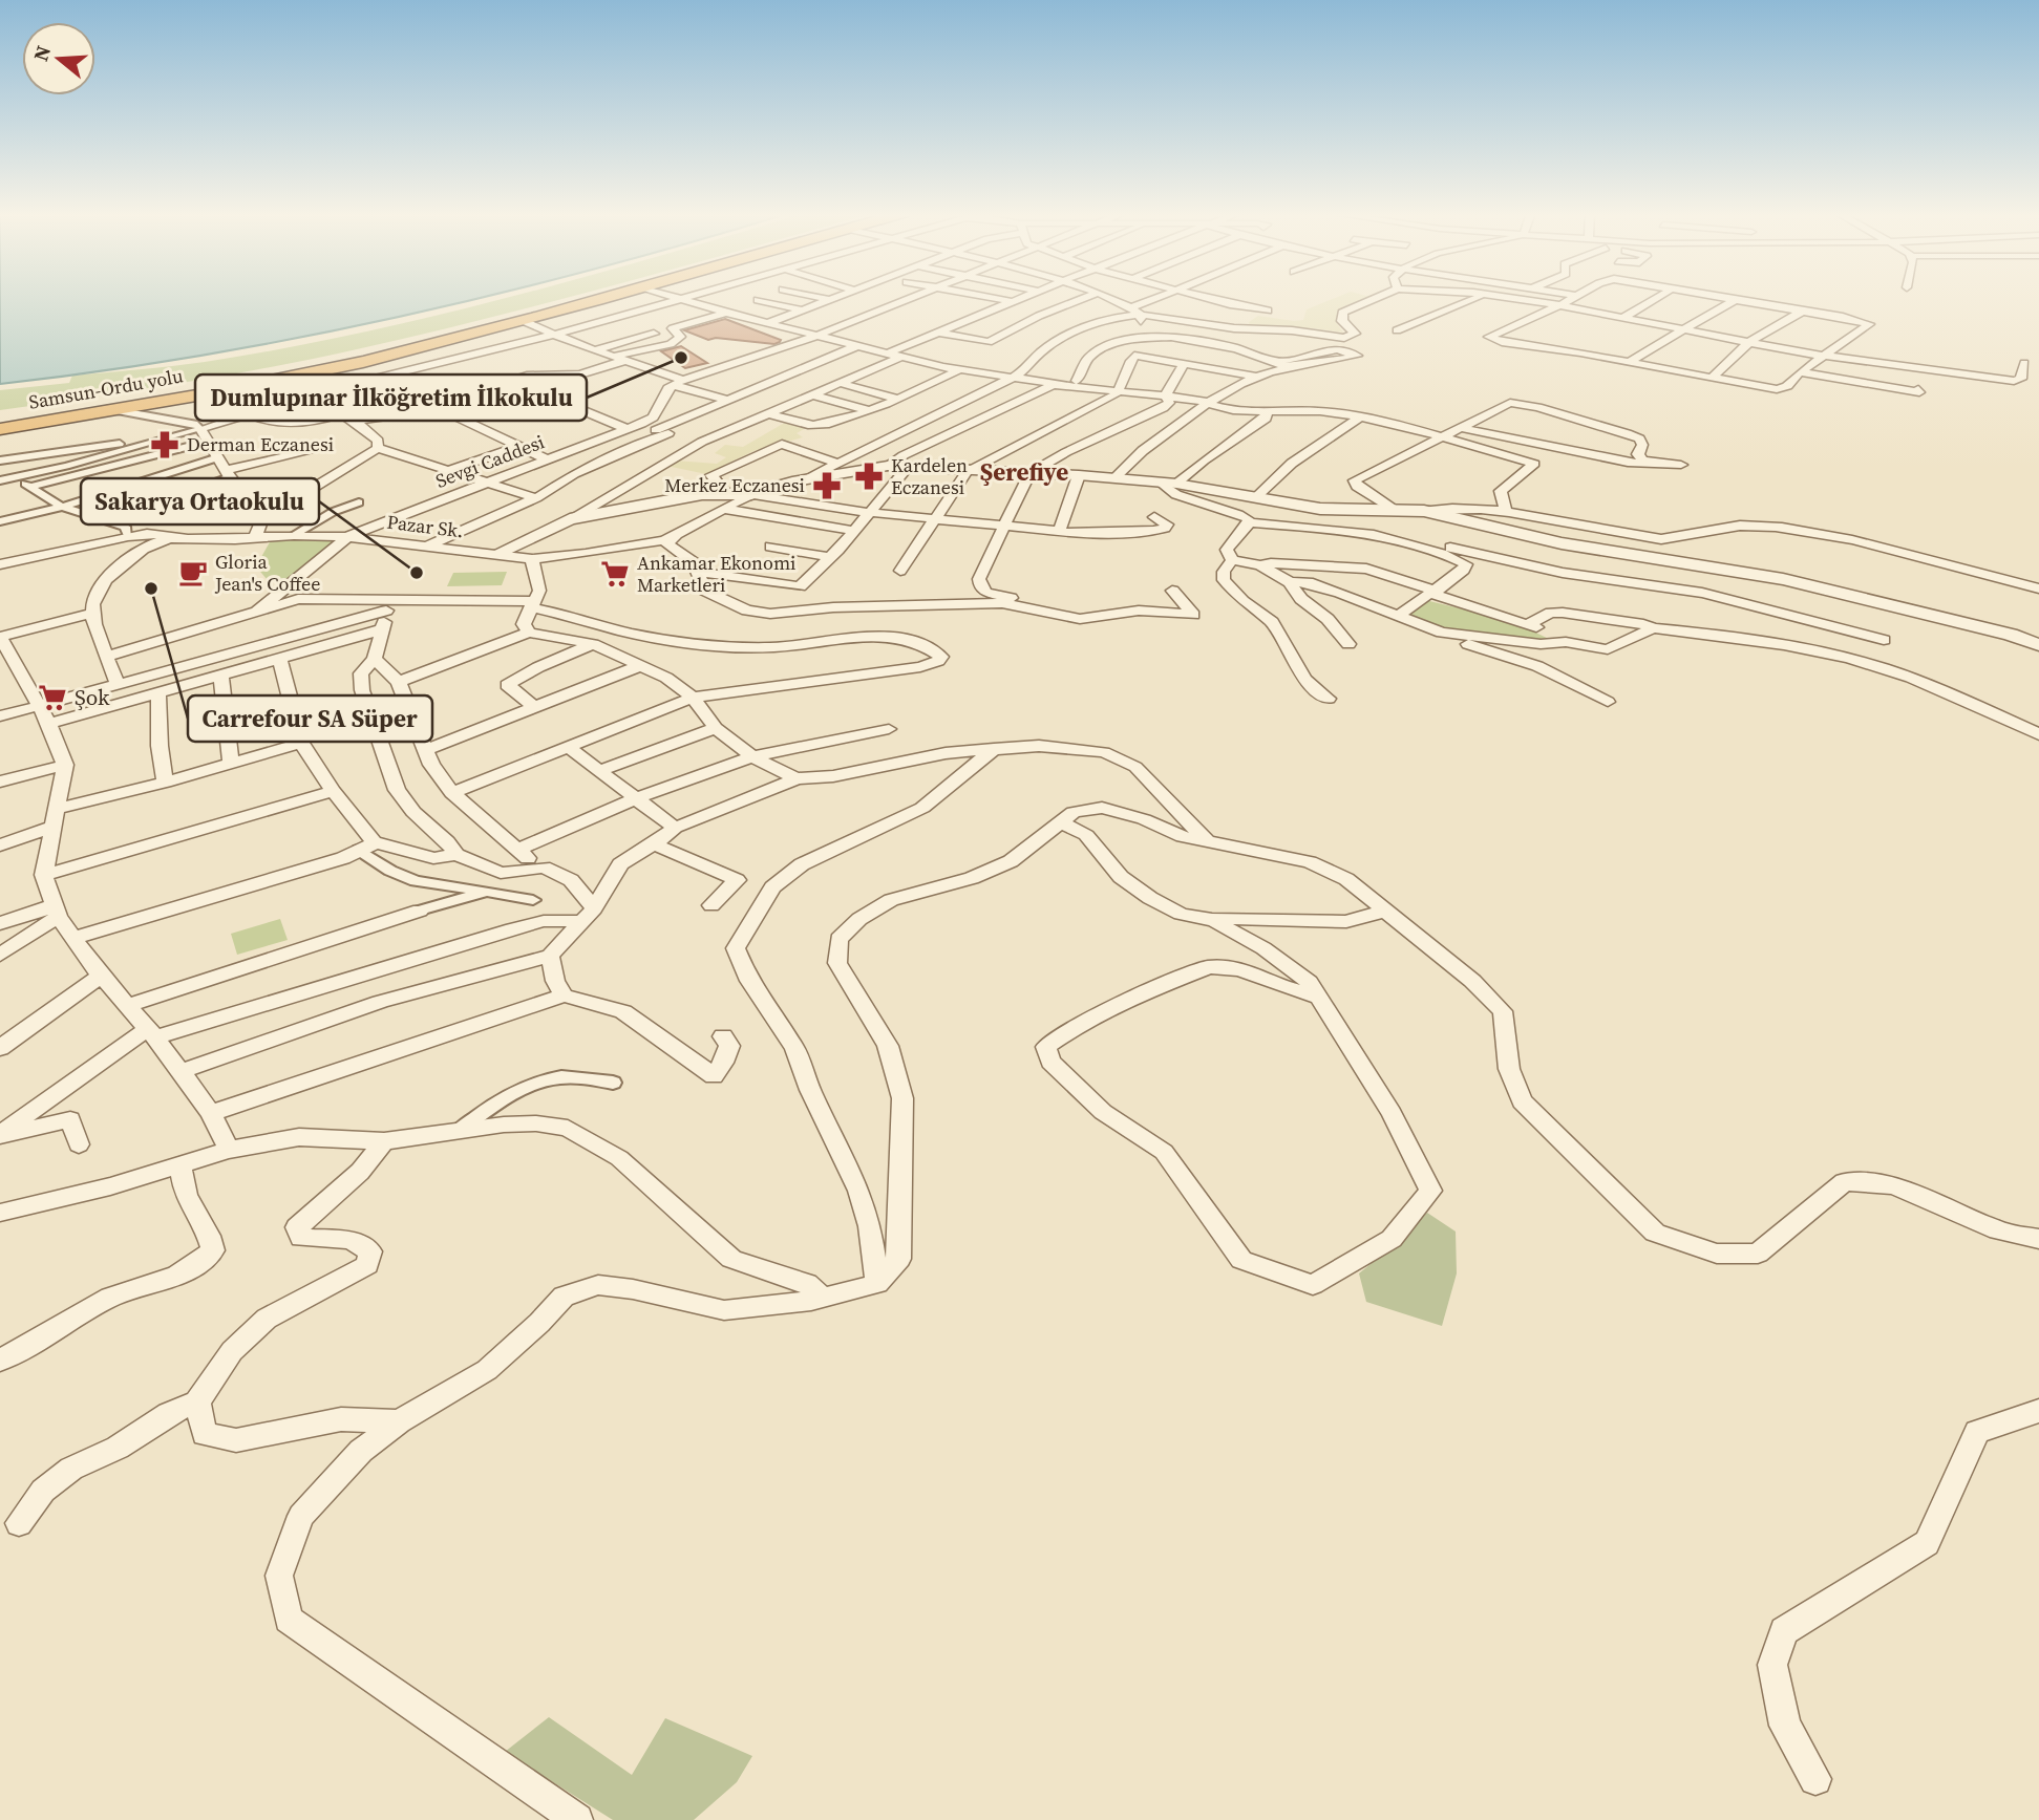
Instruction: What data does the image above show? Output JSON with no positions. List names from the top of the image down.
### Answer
{
  "streets": {
    "highway": ["Samsun-Ordu yolu"],
    "street": ["Sevgi Caddesi"]
  },
  "districts": ["Şerefiye"],
  "places": {
    "other": ["Dumlupınar İlköğretim İlkokulu", "Sakarya Ortaokulu", "Carrefour SA Süper"],
    "pharmacy": ["Derman Eczanesi", "Kardelen Eczanesi", "Merkez Eczanesi"],
    "cafe": ["Gloria Jean's Coffee"],
    "supermarket": ["Ankamar Ekonomi Marketleri", "Şok"]
  },
  "north": "left"
}
